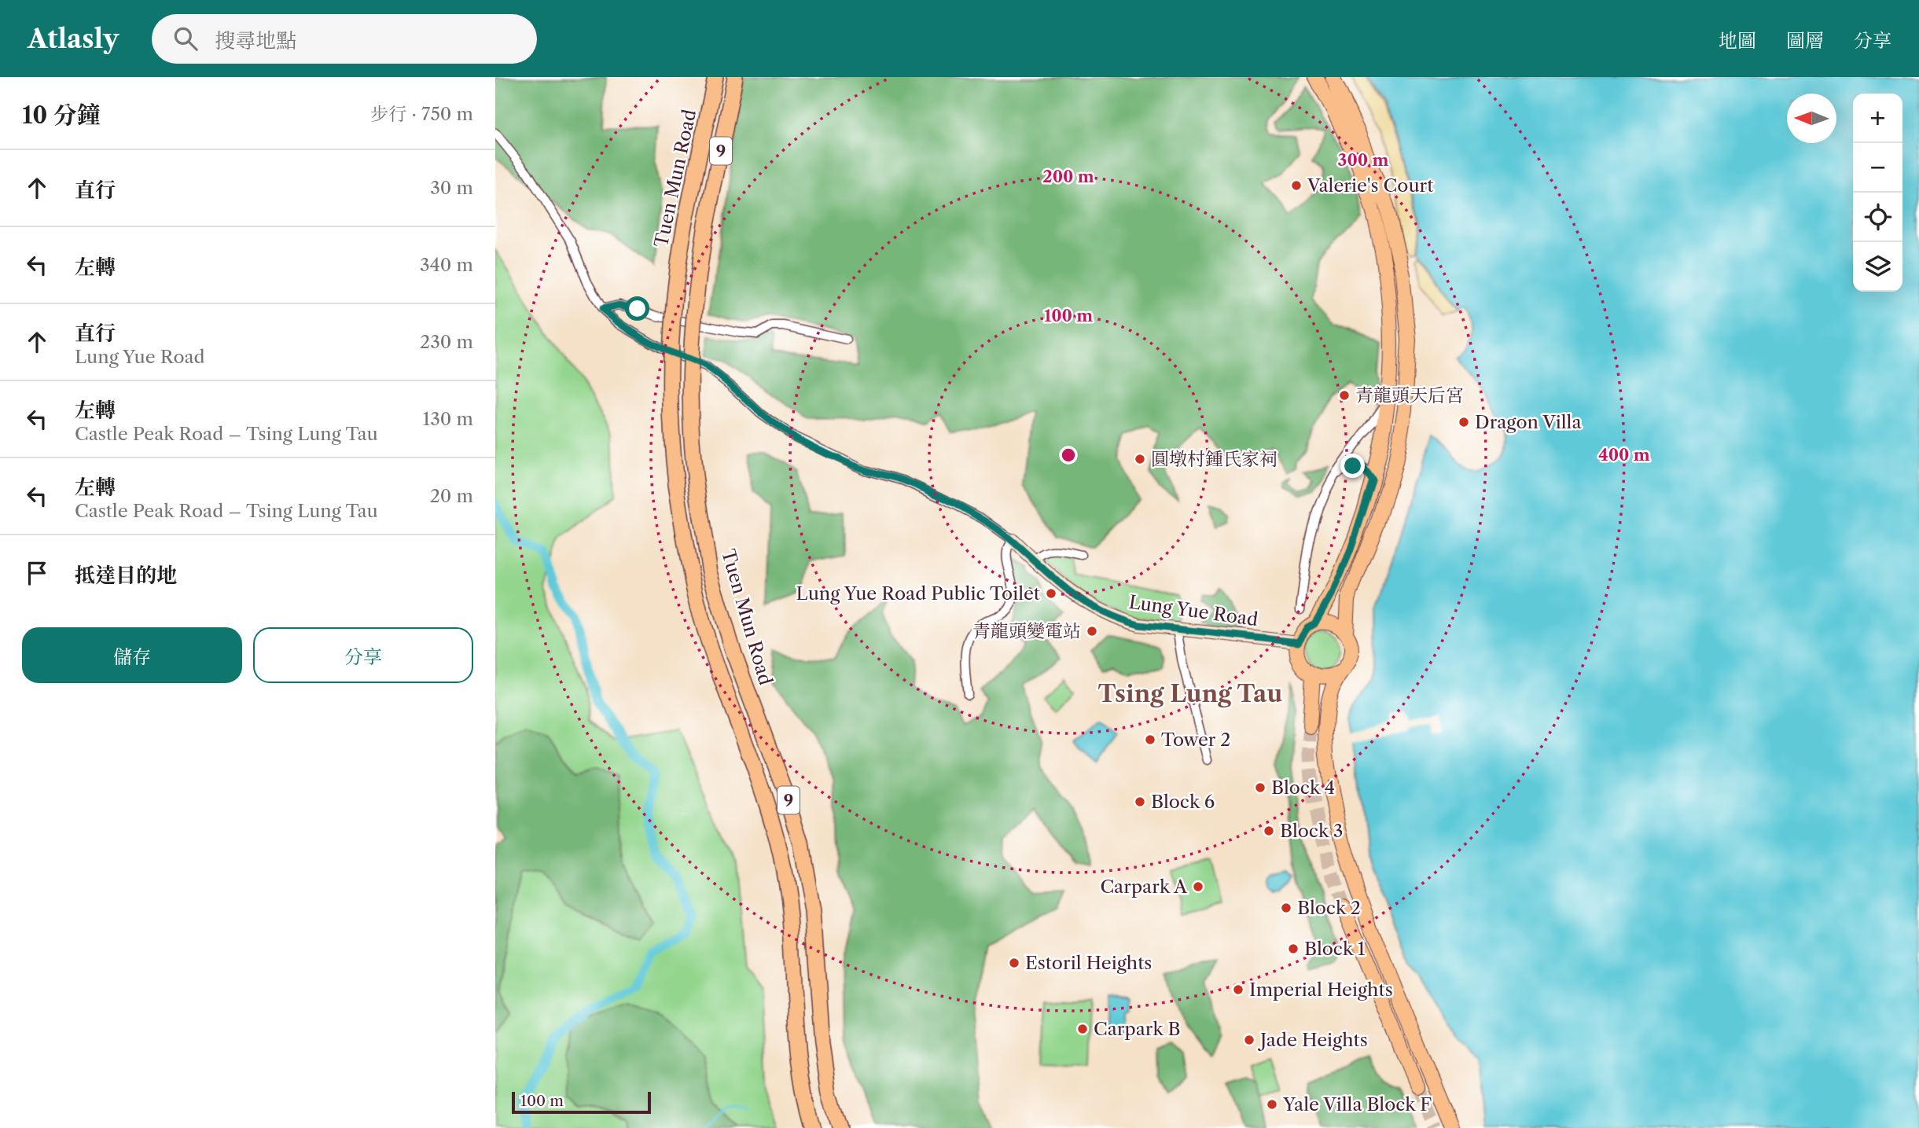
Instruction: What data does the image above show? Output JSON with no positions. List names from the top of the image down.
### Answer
{
  "streets": {
    "highway": ["9", "Tuen Mun Road"],
    "street": ["Lung Yue Road"]
  },
  "districts": ["Tsing Lung Tau"],
  "places": [
    "Valerie's Court",
    "青龍頭天后宮",
    "Dragon Villa",
    "圓墩村鍾氏家祠",
    "Lung Yue Road Public Toilet",
    "青龍頭變電站",
    "Tower 2",
    "Block 4",
    "Block 6",
    "Block 3",
    "Carpark A",
    "Block 2",
    "Block 1",
    "Estoril Heights",
    "Imperial Heights",
    "Carpark B",
    "Jade Heights",
    "Yale Villa Block F"
  ],
  "scale_bar": "100 m",
  "north": "left",
  "page": {
    "header": "Atlasly",
    "search": "搜尋地點",
    "nav": ["地圖", "圖層", "分享"],
    "heading": ["10 分鐘", "步行 · 750 m"],
    "map_buttons": ["+", "−"],
    "list": [
      ["直行", "30 m"],
      ["左轉", "340 m"],
      ["直行", "Lung Yue Road", "230 m"],
      ["左轉", "Castle Peak Road – Tsing Lung Tau", "130 m"],
      ["左轉", "Castle Peak Road – Tsing Lung Tau", "20 m"],
      "抵達目的地"
    ],
    "buttons": ["儲存", "分享"],
    "scale": "100 m"
  },
  "rings": [
    "300 m",
    "200 m",
    "100 m",
    "400 m"
  ]
}
